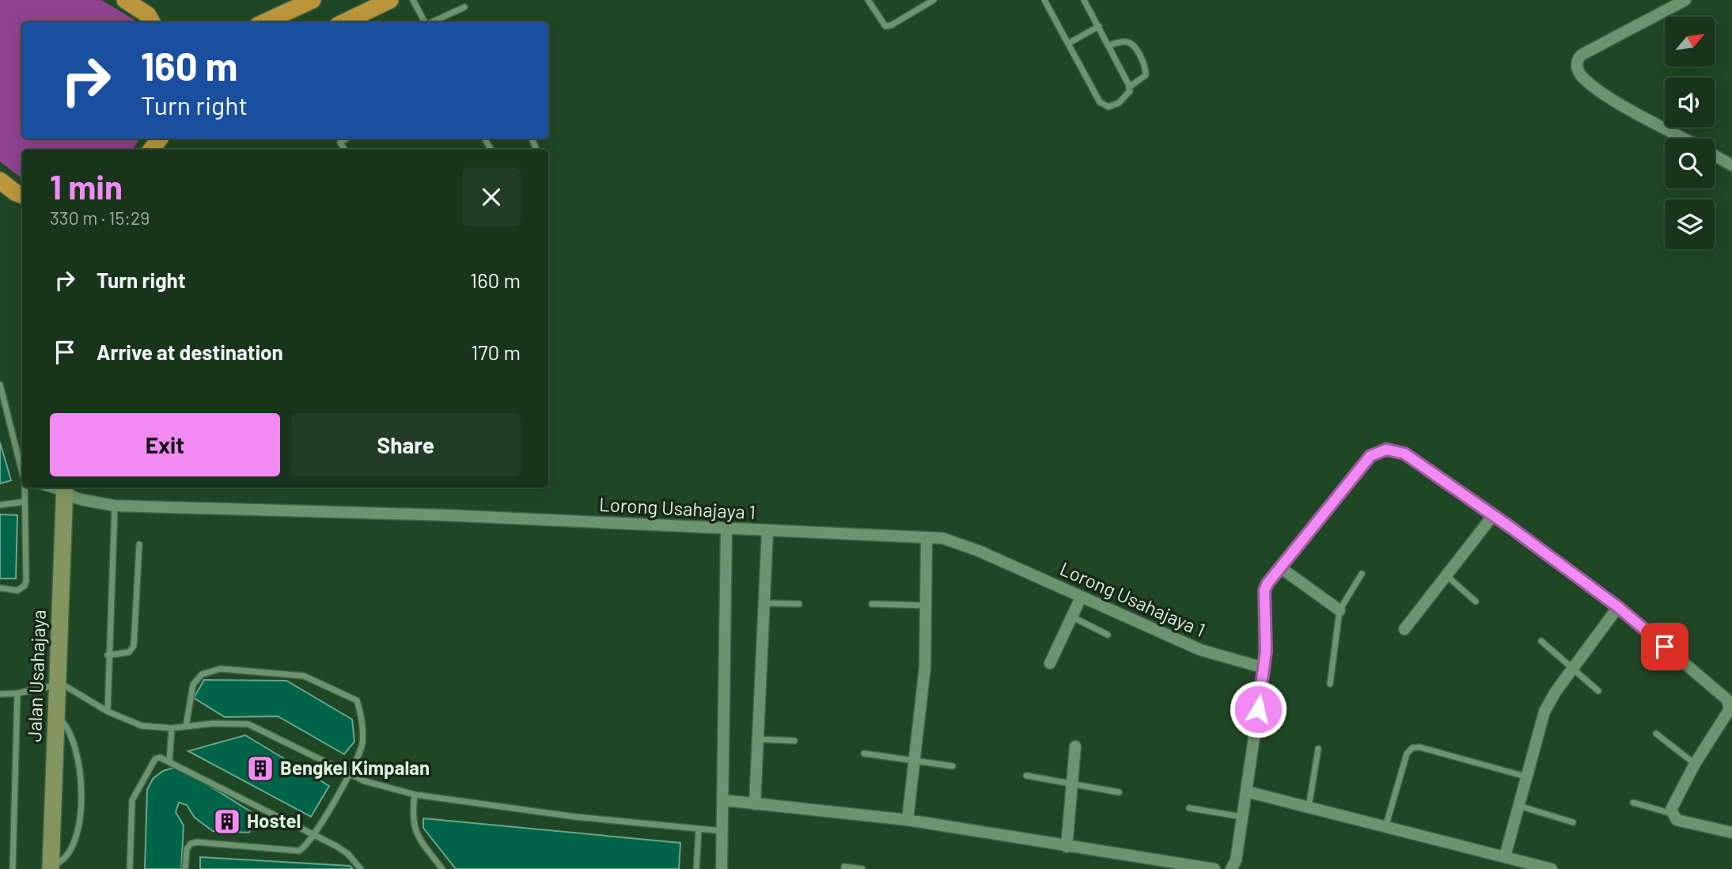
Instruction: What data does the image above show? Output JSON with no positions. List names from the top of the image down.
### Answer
{
  "streets": {
    "street": ["Lorong Usahajaya 1", "Jalan Usahajaya"]
  },
  "crossings": [
    ["Lorong Usahajaya 1", "Jalan Usahajaya"]
  ],
  "places": {
    "building": ["Bengkel Kimpalan", "Hostel"]
  },
  "north": "top right",
  "page": {
    "turn": ["160 m", "Turn right"],
    "heading": ["1 min", "330 m · 15:29"],
    "list": [
      {
        "name": "Turn right",
        "value": "160 m"
      },
      {
        "name": "Arrive at destination",
        "value": "170 m"
      }
    ],
    "buttons": ["Exit", "Share"]
  }
}
